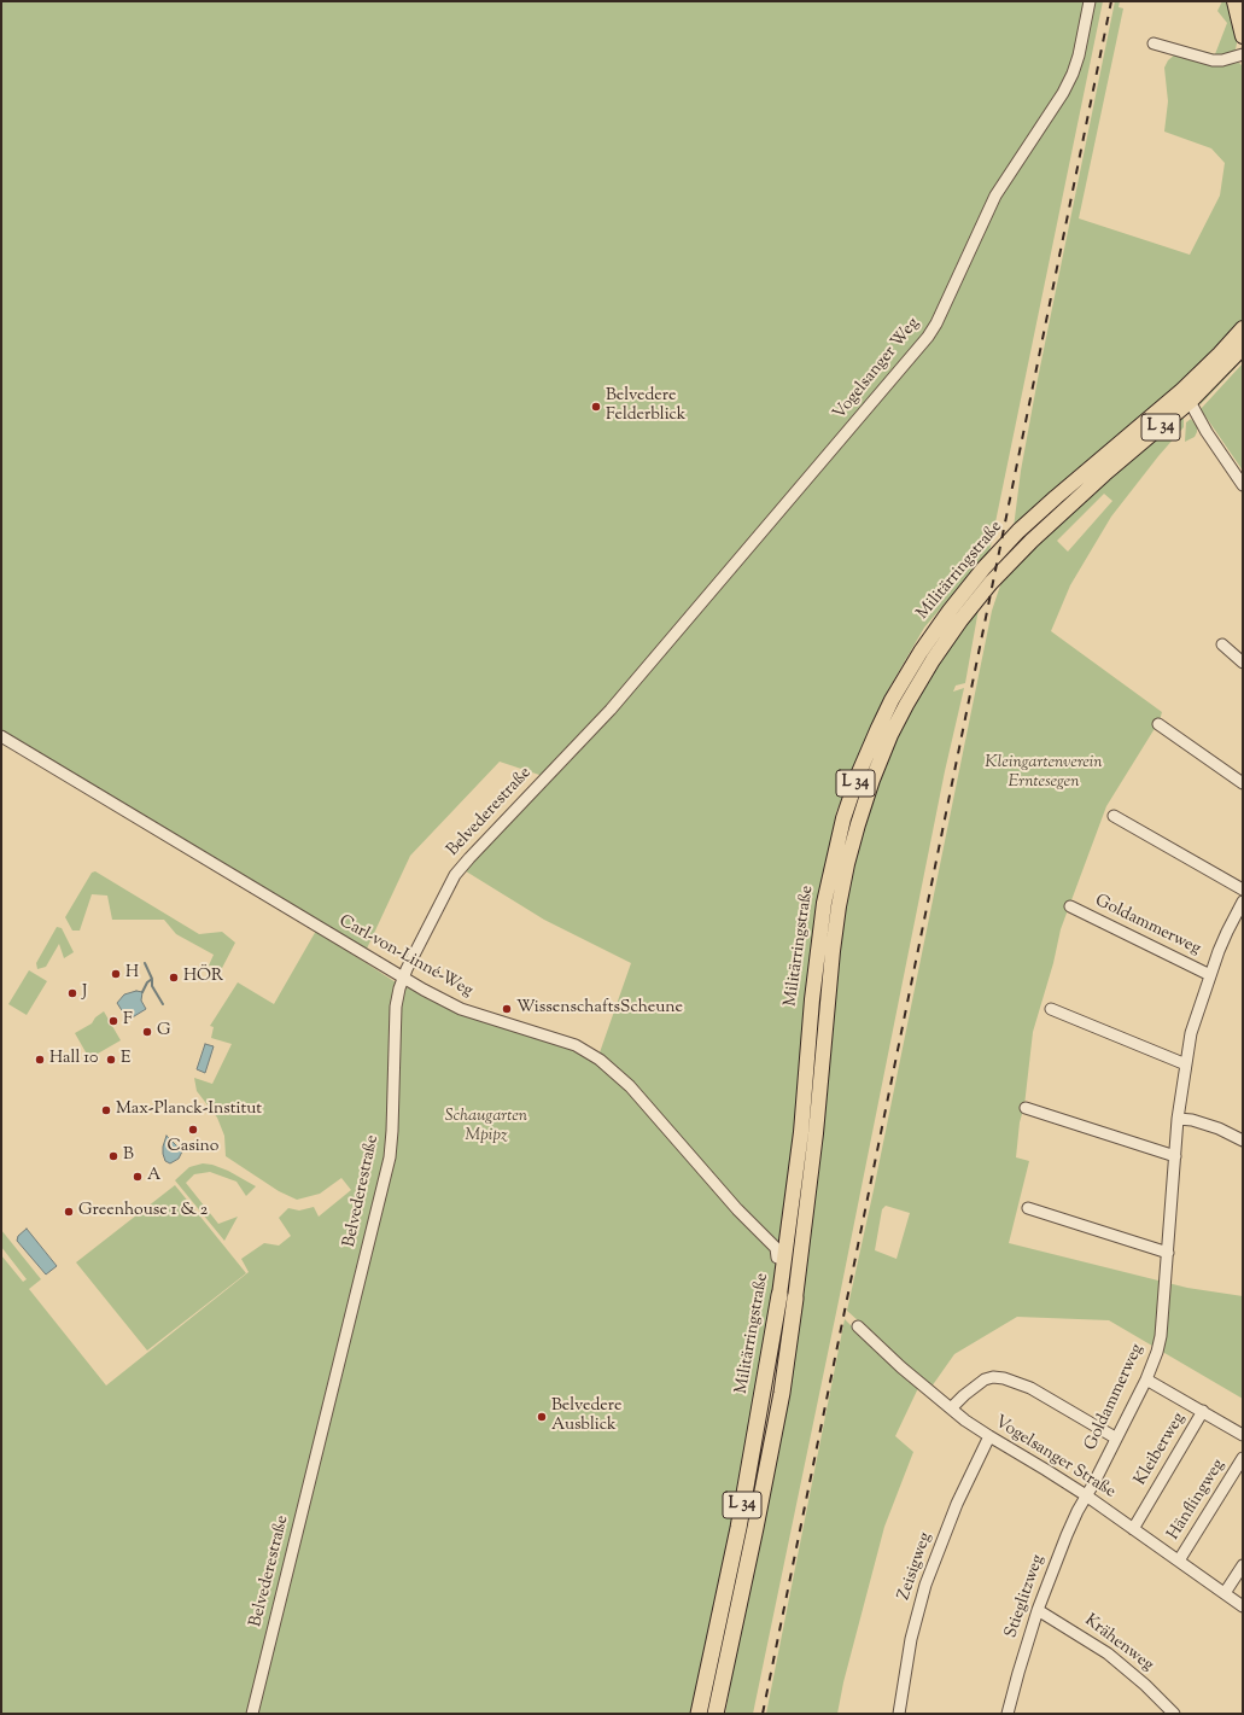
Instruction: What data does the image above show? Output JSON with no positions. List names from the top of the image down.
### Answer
{
  "streets": {
    "highway": ["L 34", "Militärringstraße"],
    "street": [
      "Vogelsanger Weg",
      "Belvederestraße",
      "Goldammerweg",
      "Carl-von-Linné-Weg",
      "Kleiberweg",
      "Vogelsanger Straße",
      "Hänflingweg",
      "Zeisigweg",
      "Stieglitzweg",
      "Krähenweg"
    ]
  },
  "crossings": [
    ["Vogelsanger Weg", "Belvederestraße"],
    ["Belvederestraße", "Carl-von-Linné-Weg"],
    ["Goldammerweg", "Vogelsanger Straße"],
    ["Goldammerweg", "Stieglitzweg"],
    ["Kleiberweg", "Vogelsanger Straße"],
    ["Vogelsanger Straße", "Hänflingweg"],
    ["Vogelsanger Straße", "Zeisigweg"],
    ["Vogelsanger Straße", "Stieglitzweg"],
    ["Stieglitzweg", "Krähenweg"]
  ],
  "parks": ["Kleingartenverein Erntesegen", "Schaugarten Mpipz"],
  "places": [
    "Belvedere Felderblick",
    "H",
    "HÖR",
    "J",
    "WissenschaftsScheune",
    "F",
    "G",
    "Hall 10",
    "E",
    "Max-Planck-Institut",
    "Casino",
    "B",
    "A",
    "Greenhouse 1 & 2",
    "Belvedere Ausblick"
  ]
}
